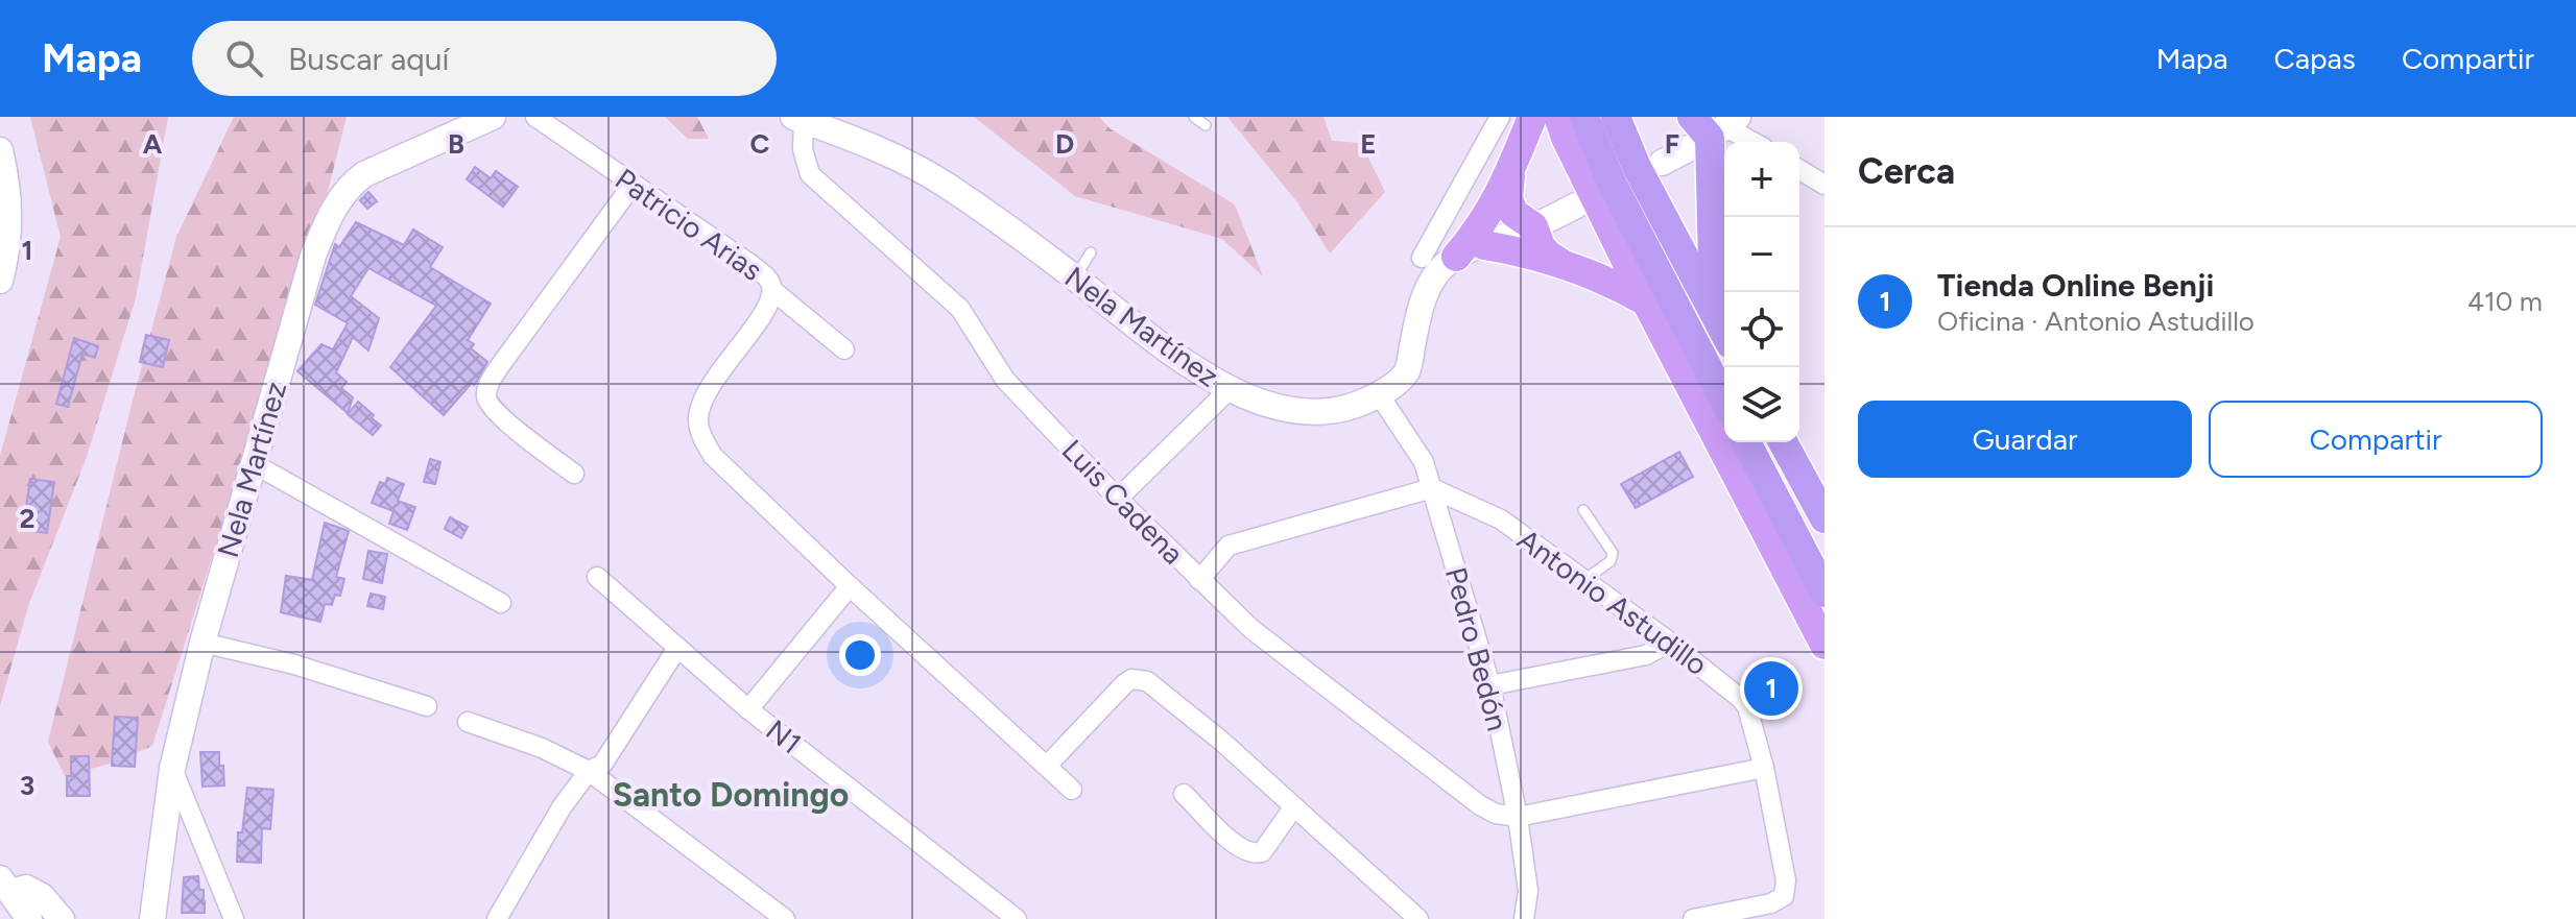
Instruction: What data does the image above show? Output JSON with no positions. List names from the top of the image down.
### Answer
{
  "streets": {
    "main road": ["Nela Martínez"],
    "street": [
      "Patricio Arias",
      "Luis Cadena",
      "Antonio Astudillo",
      "Pedro Bedón",
      "N1"
    ]
  },
  "crossings": [
    ["Nela Martínez", "Luis Cadena"],
    ["Nela Martínez", "Pedro Bedón"],
    ["Luis Cadena", "Pedro Bedón"],
    ["Antonio Astudillo", "Pedro Bedón"]
  ],
  "districts": ["Santo Domingo"],
  "page": {
    "header": "Mapa",
    "search": "Buscar aquí",
    "nav": ["Mapa", "Capas", "Compartir"],
    "heading": "Cerca",
    "map_buttons": ["+", "−"],
    "list": [
      {
        "mark": "1",
        "name": "Tienda Online Benji",
        "note": "Oficina · Antonio Astudillo",
        "value": "410 m"
      }
    ],
    "buttons": ["Guardar", "Compartir"],
    "pins": "1"
  },
  "grid": {
    "columns": [
      "A",
      "B",
      "C",
      "D",
      "E",
      "F"
    ],
    "rows": ["1", "2", "3"]
  }
}
